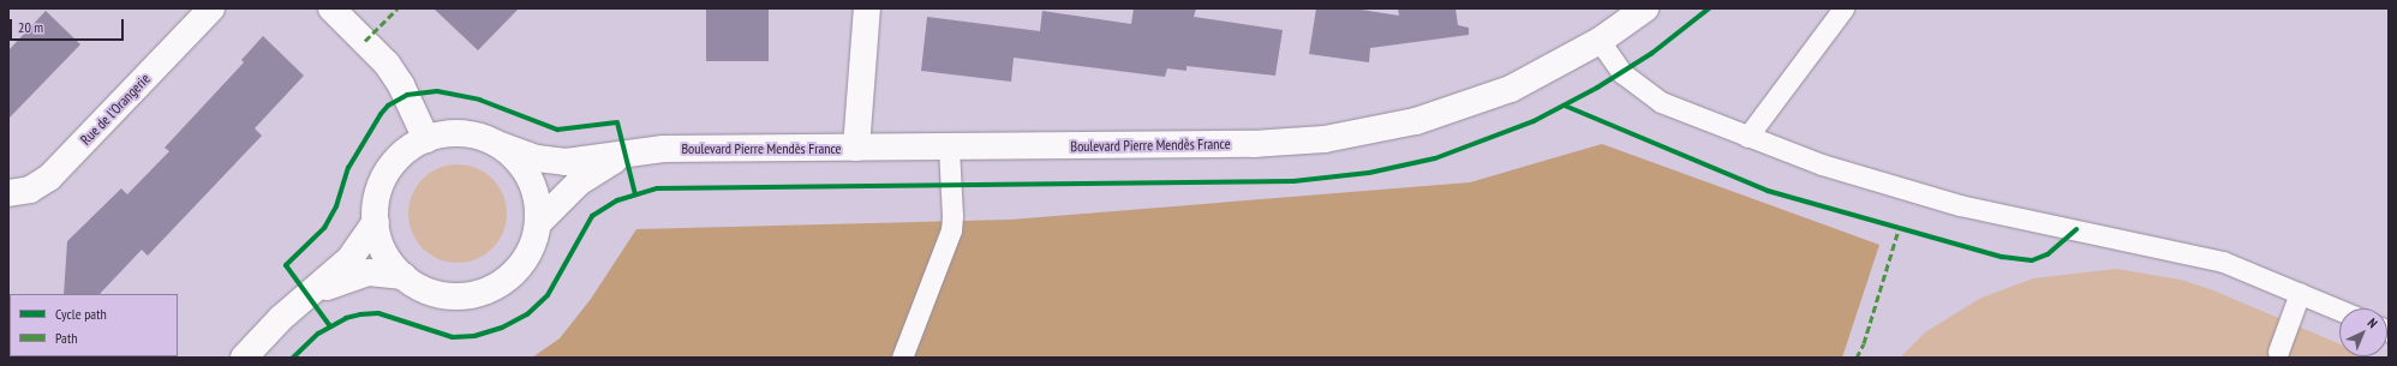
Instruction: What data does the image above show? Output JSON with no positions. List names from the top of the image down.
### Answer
{
  "streets": {
    "street": ["Rue de l'Orangerie", "Boulevard Pierre Mendès France"]
  },
  "legend": ["Cycle path", "Path"],
  "scale_bar": "20 m",
  "north": "top right"
}
